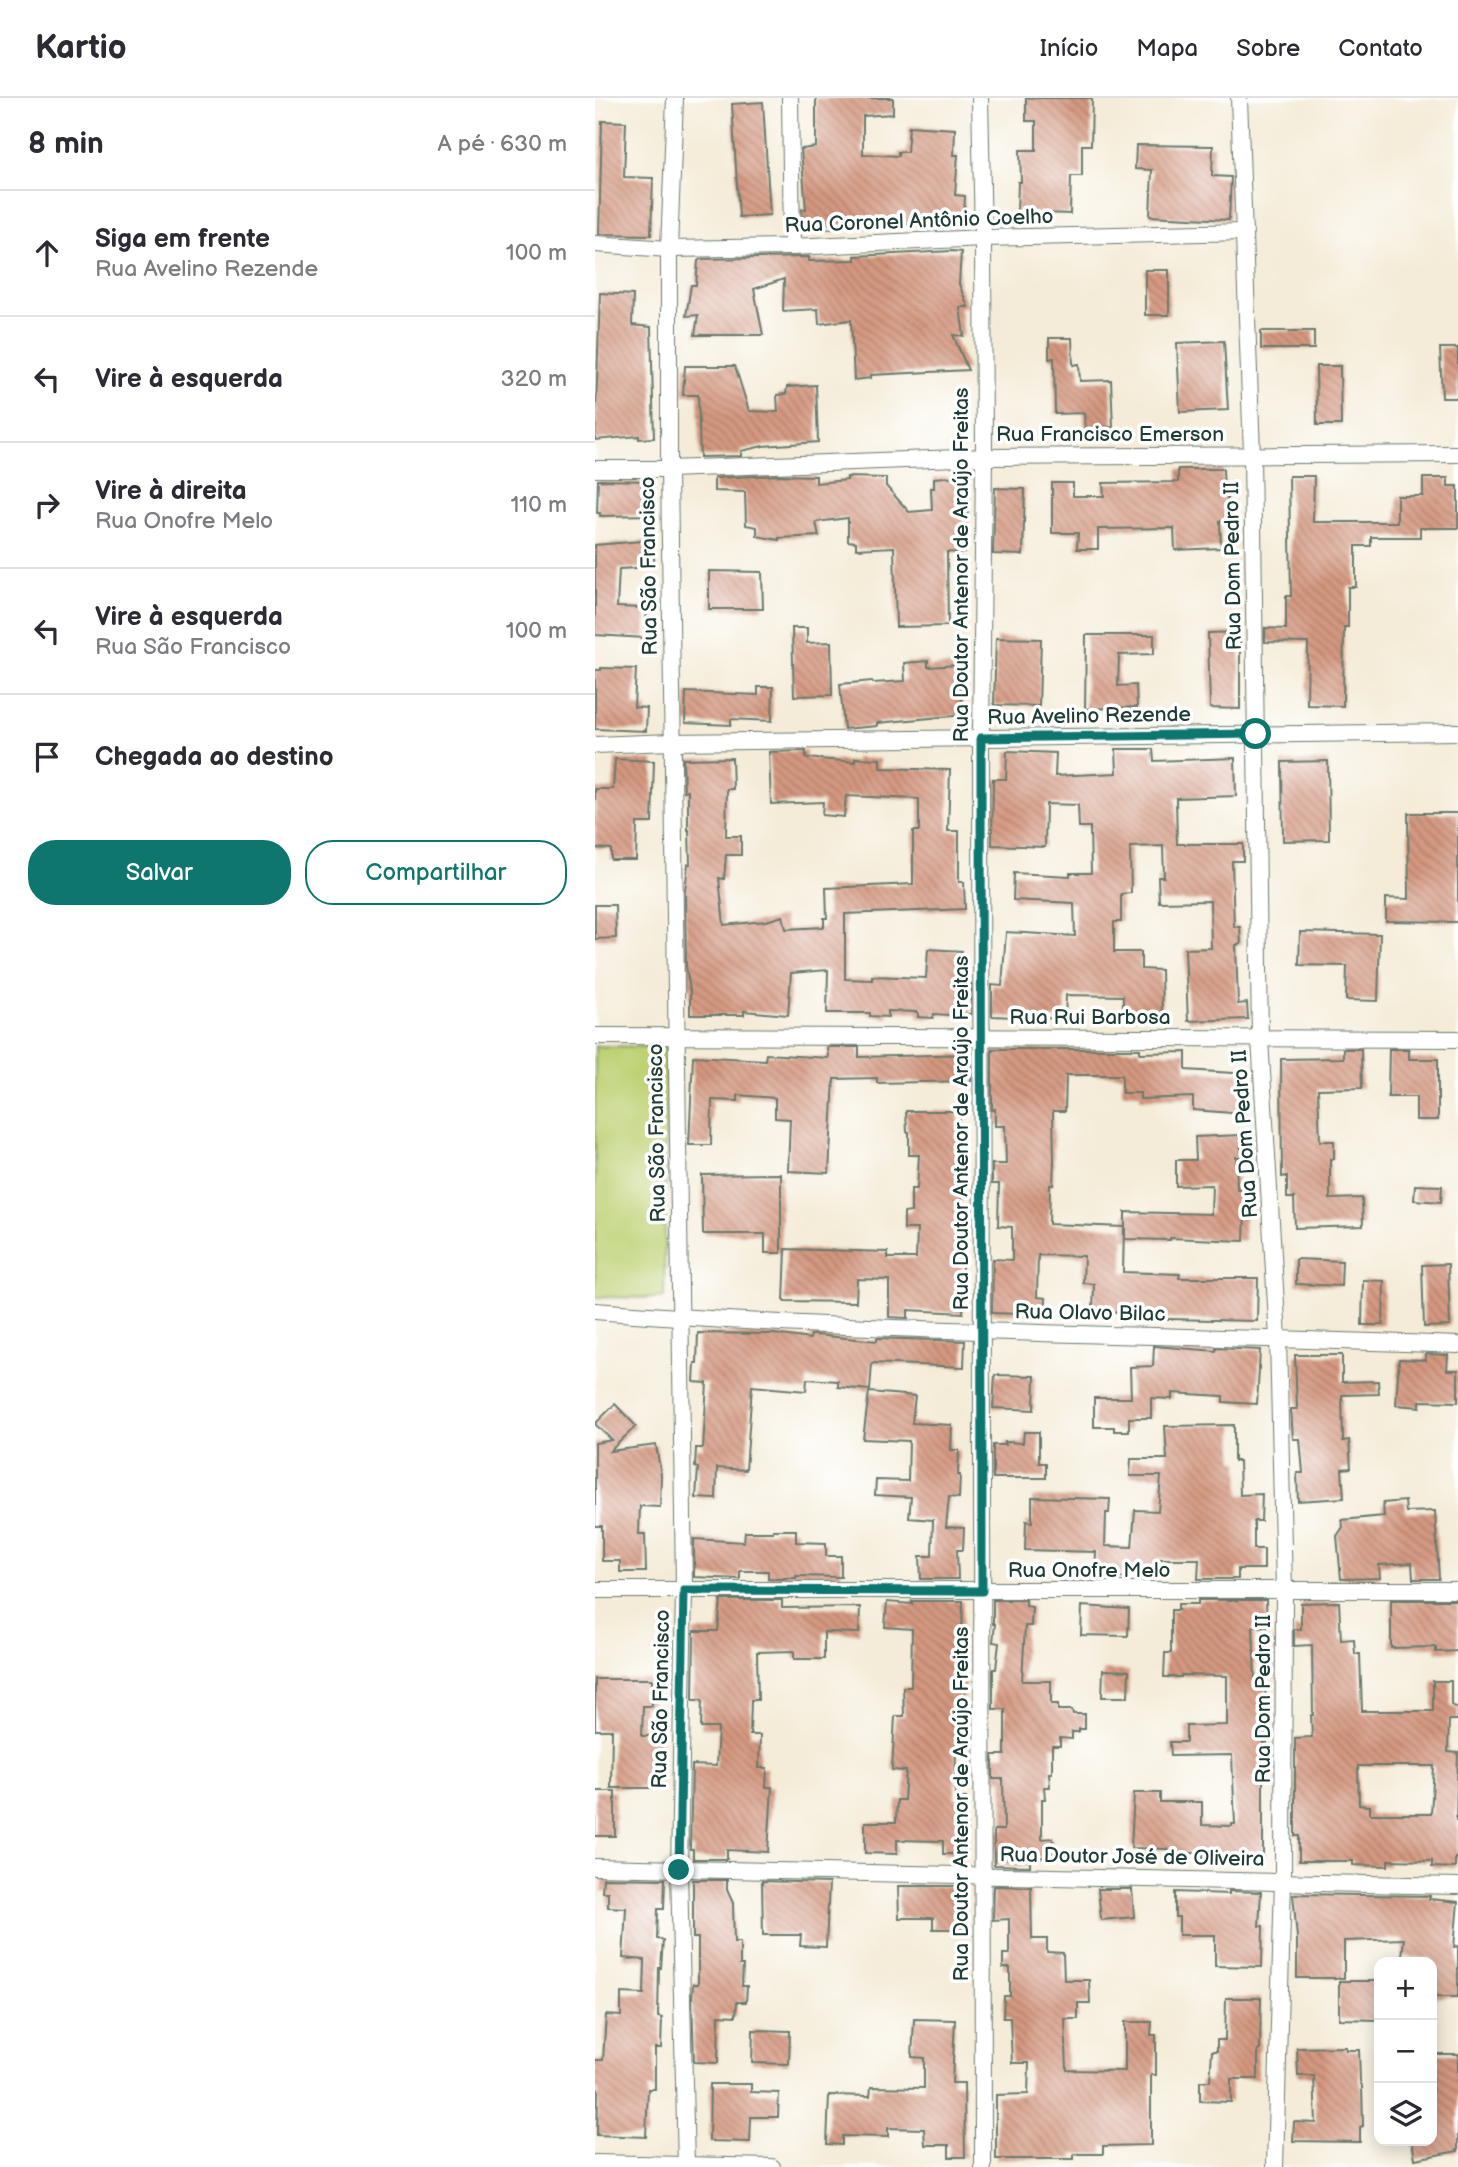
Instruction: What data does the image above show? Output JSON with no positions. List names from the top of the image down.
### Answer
{
  "streets": {
    "street": [
      "Rua Coronel Antônio Coelho",
      "Rua Francisco Emerson",
      "Rua Doutor Antenor de Araújo Freitas",
      "Rua São Francisco",
      "Rua Dom Pedro II",
      "Rua Avelino Rezende",
      "Rua Rui Barbosa",
      "Rua Olavo Bilac",
      "Rua Onofre Melo",
      "Rua Doutor José de Oliveira"
    ]
  },
  "crossings": [
    ["Rua Coronel Antônio Coelho", "Rua Doutor Antenor de Araújo Freitas"],
    ["Rua Coronel Antônio Coelho", "Rua São Francisco"],
    ["Rua Coronel Antônio Coelho", "Rua Dom Pedro II"],
    ["Rua Francisco Emerson", "Rua Doutor Antenor de Araújo Freitas"],
    ["Rua Francisco Emerson", "Rua São Francisco"],
    ["Rua Francisco Emerson", "Rua Dom Pedro II"],
    ["Rua Doutor Antenor de Araújo Freitas", "Rua Avelino Rezende"],
    ["Rua Doutor Antenor de Araújo Freitas", "Rua Rui Barbosa"],
    ["Rua Doutor Antenor de Araújo Freitas", "Rua Olavo Bilac"],
    ["Rua Doutor Antenor de Araújo Freitas", "Rua Onofre Melo"],
    ["Rua Doutor Antenor de Araújo Freitas", "Rua Doutor José de Oliveira"],
    ["Rua São Francisco", "Rua Avelino Rezende"],
    ["Rua São Francisco", "Rua Rui Barbosa"],
    ["Rua São Francisco", "Rua Olavo Bilac"],
    ["Rua São Francisco", "Rua Onofre Melo"],
    ["Rua São Francisco", "Rua Doutor José de Oliveira"],
    ["Rua Dom Pedro II", "Rua Avelino Rezende"],
    ["Rua Dom Pedro II", "Rua Rui Barbosa"],
    ["Rua Dom Pedro II", "Rua Olavo Bilac"],
    ["Rua Dom Pedro II", "Rua Onofre Melo"],
    ["Rua Dom Pedro II", "Rua Doutor José de Oliveira"]
  ],
  "page": {
    "header": "Kartio",
    "nav": [
      "Início",
      "Mapa",
      "Sobre",
      "Contato"
    ],
    "heading": ["8 min", "A pé · 630 m"],
    "list": [
      ["Siga em frente", "Rua Avelino Rezende", "100 m"],
      ["Vire à esquerda", "320 m"],
      ["Vire à direita", "Rua Onofre Melo", "110 m"],
      ["Vire à esquerda", "Rua São Francisco", "100 m"],
      "Chegada ao destino"
    ],
    "buttons": ["Salvar", "Compartilhar"],
    "map_buttons": ["+", "−"]
  }
}
